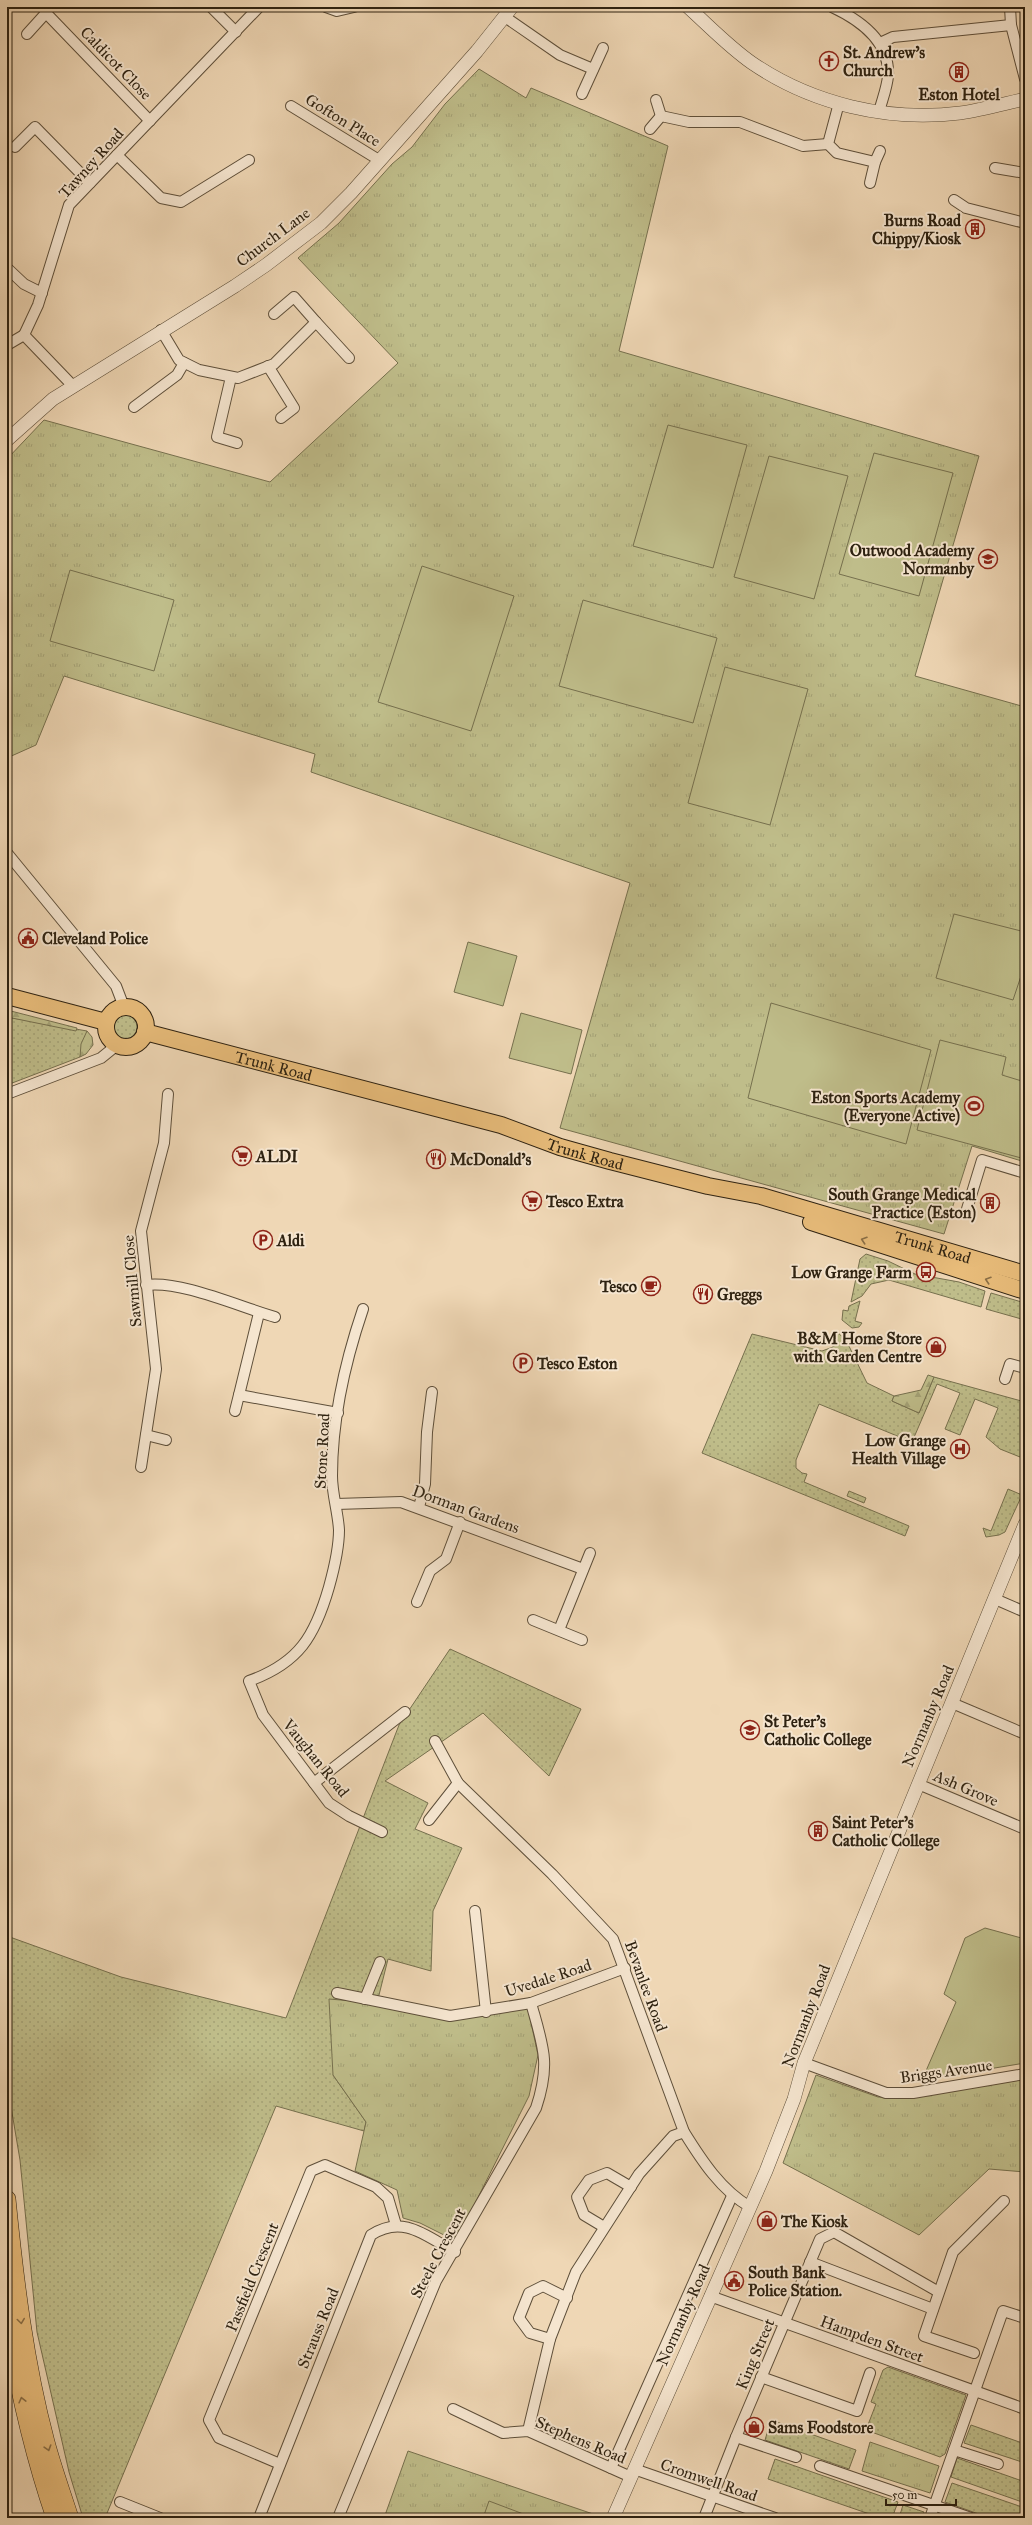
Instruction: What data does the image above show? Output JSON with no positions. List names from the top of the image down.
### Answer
{
  "streets": {
    "main road": ["Trunk Road"],
    "street": [
      "Caldicot Close",
      "Gofton Place",
      "Tawney Road",
      "Church Lane",
      "Sawmill Close",
      "Stone Road",
      "Dorman Gardens",
      "Normanby Road",
      "Vaughan Road",
      "Ash Grove",
      "Uvedale Road",
      "Bevanlee Road",
      "Briggs Avenue",
      "Steele Crescent",
      "Passfield Crescent",
      "Strauss Road",
      "Hampden Street",
      "King Street",
      "Stephens Road",
      "Cromwell Road"
    ]
  },
  "crossings": [
    ["Caldicot Close", "Tawney Road"],
    ["Gofton Place", "Church Lane"],
    ["Stone Road", "Dorman Gardens"],
    ["Stone Road", "Vaughan Road"],
    ["Normanby Road", "Ash Grove"],
    ["Normanby Road", "Bevanlee Road"],
    ["Normanby Road", "Briggs Avenue"],
    ["Normanby Road", "Hampden Street"],
    ["Normanby Road", "Stephens Road"],
    ["Normanby Road", "Cromwell Road"],
    ["Uvedale Road", "Bevanlee Road"],
    ["Uvedale Road", "Steele Crescent"],
    ["Passfield Crescent", "Strauss Road"],
    ["Hampden Street", "King Street"],
    ["King Street", "Cromwell Road"],
    ["Stephens Road", "Cromwell Road"]
  ],
  "places": {
    "church": ["St. Andrew's Church"],
    "building": [
      "Eston Hotel",
      "Burns Road Chippy/Kiosk",
      "South Grange Medical Practice (Eston)",
      "Saint Peter's Catholic College"
    ],
    "school or university": ["Outwood Academy Normanby", "St Peter's Catholic College"],
    "public building": ["Cleveland Police", "South Bank Police Station."],
    "sports": ["Eston Sports Academy (Everyone Active)"],
    "supermarket": ["ALDI", "Tesco Extra"],
    "restaurant": ["McDonald's", "Greggs"],
    "parking": ["Aldi", "Tesco Eston"],
    "bus stop": ["Low Grange Farm"],
    "cafe": ["Tesco"],
    "shop": ["B&M Home Store with Garden Centre", "The Kiosk", "Sams Foodstore"],
    "hospital": ["Low Grange Health Village"]
  },
  "scale_bar": "50 m"
}
